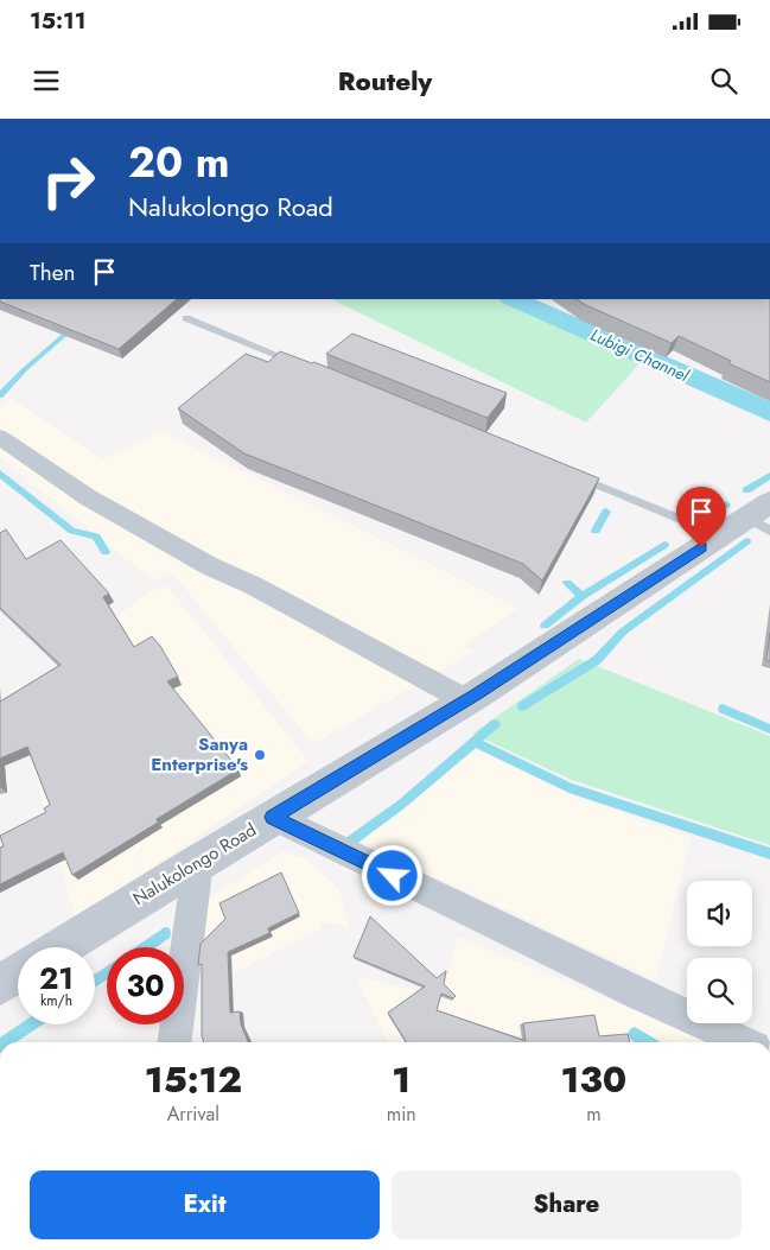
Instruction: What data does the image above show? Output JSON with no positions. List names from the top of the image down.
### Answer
{
  "streets": {
    "street": ["Nalukolongo Road"]
  },
  "water": ["Lubigi Channel"],
  "places": ["Sanya Enterprise's"],
  "page": {
    "status": "15:11",
    "header": "Routely",
    "turn": ["20 m", "Nalukolongo Road"],
    "then": "Then",
    "speed": "21 km/h",
    "limit": "30",
    "eta": [
      "15:12",
      "Arrival",
      "1",
      "min",
      "130",
      "m"
    ],
    "buttons": ["Exit", "Share"]
  }
}
